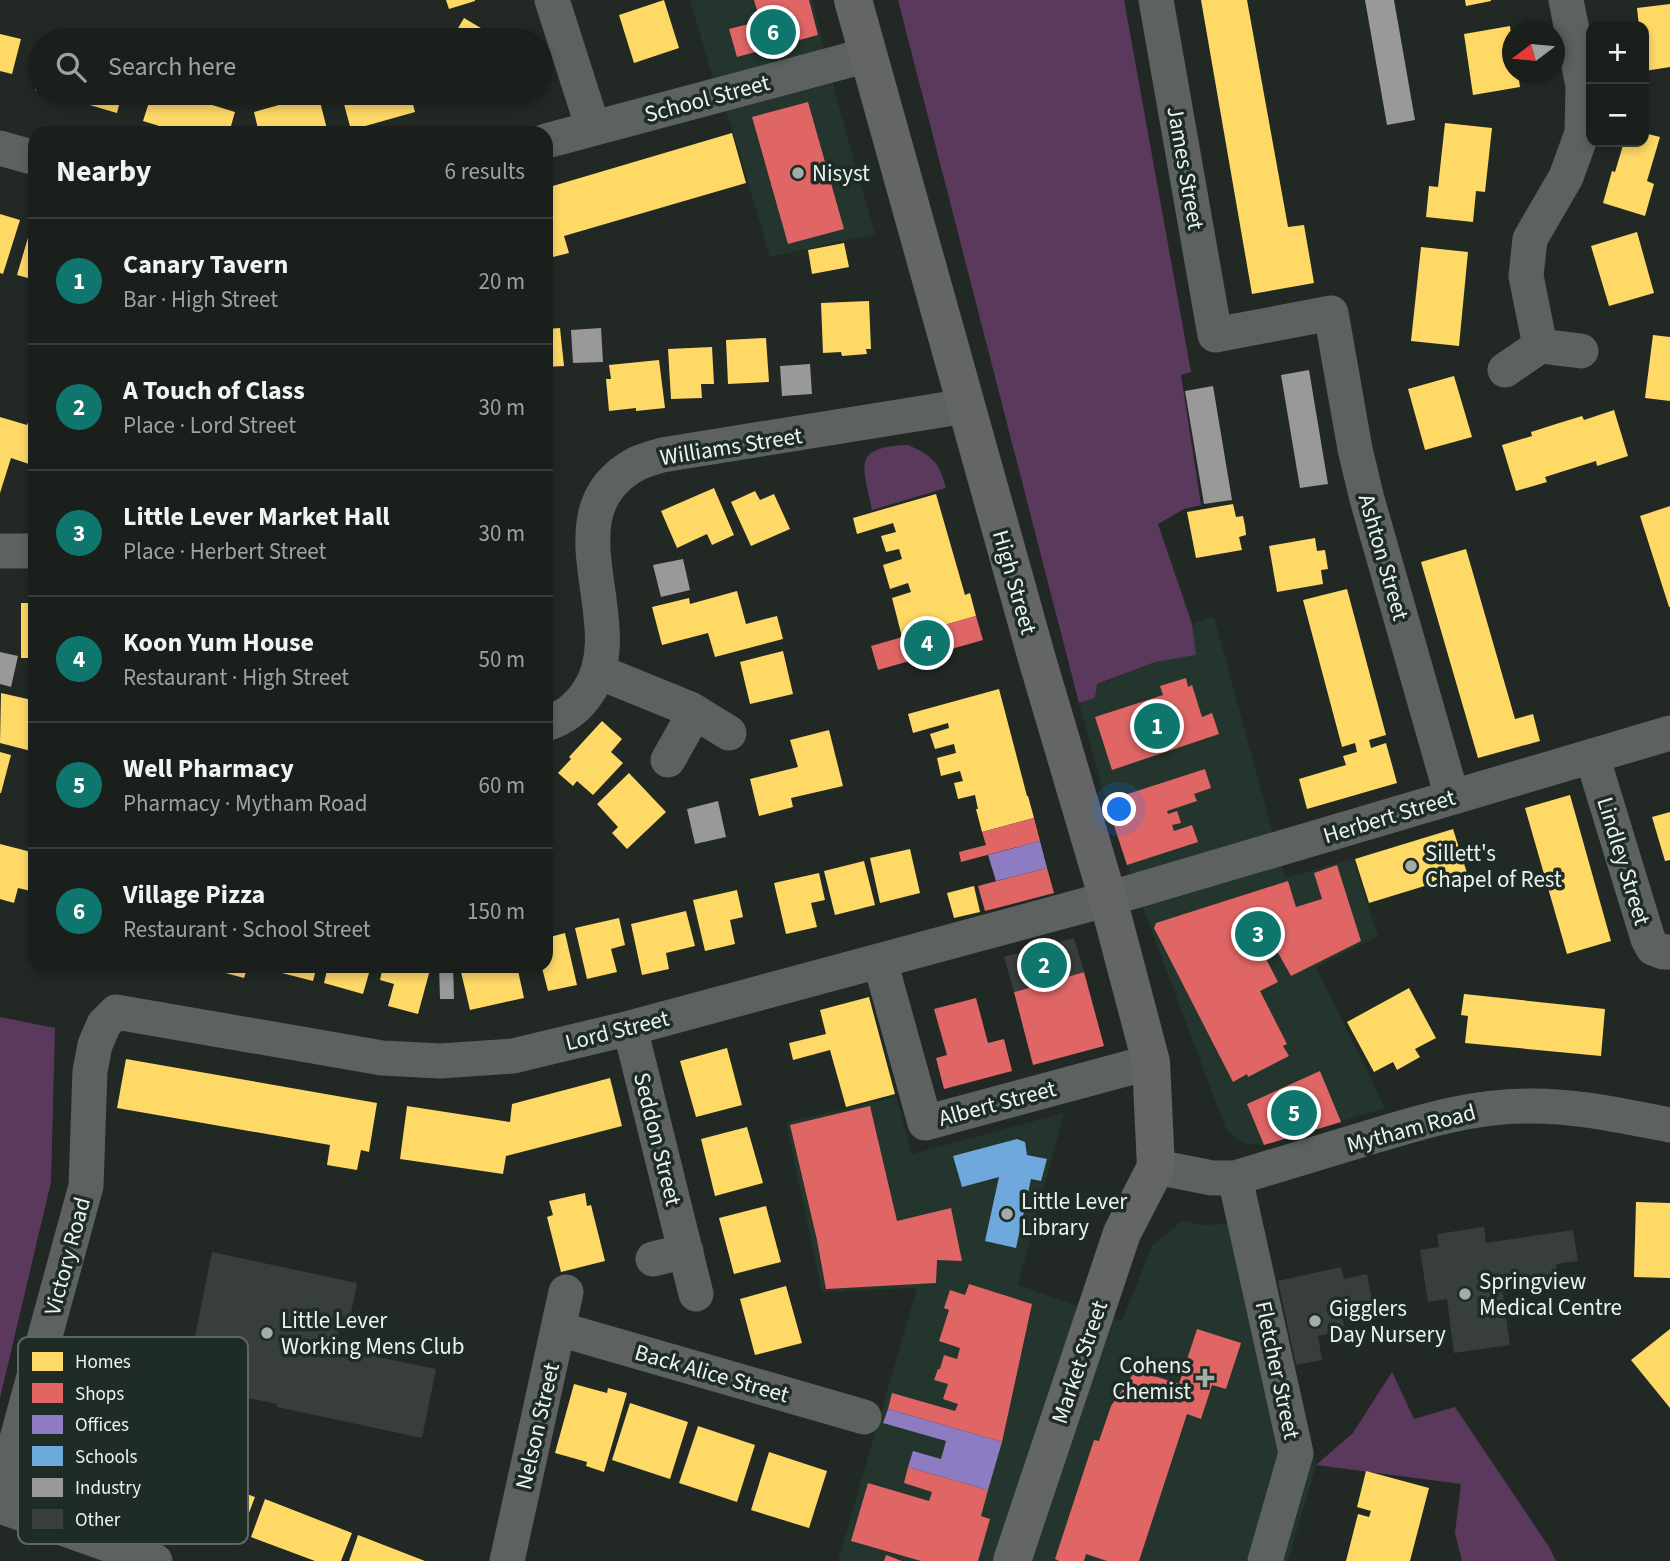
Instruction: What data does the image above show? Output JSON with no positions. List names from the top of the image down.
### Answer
{
  "streets": {
    "main road": ["High Street", "Market Street"],
    "street": [
      "School Street",
      "James Street",
      "Williams Street",
      "Ashton Street",
      "Herbert Street",
      "Lindley Street",
      "Lord Street",
      "Albert Street",
      "Mytham Road",
      "Seddon Street",
      "Victory Road",
      "Fletcher Street",
      "Back Alice Street",
      "Nelson Street"
    ]
  },
  "crossings": [
    ["School Street", "High Street"],
    ["James Street", "Ashton Street"],
    ["Williams Street", "High Street"],
    ["Ashton Street", "Herbert Street"],
    ["High Street", "Herbert Street"],
    ["High Street", "Lord Street"],
    ["High Street", "Albert Street"],
    ["High Street", "Mytham Road"],
    ["High Street", "Market Street"],
    ["Herbert Street", "Lindley Street"],
    ["Herbert Street", "Lord Street"],
    ["Lord Street", "Albert Street"],
    ["Lord Street", "Seddon Street"],
    ["Lord Street", "Victory Road"],
    ["Mytham Road", "Market Street"],
    ["Mytham Road", "Fletcher Street"],
    ["Back Alice Street", "Nelson Street"]
  ],
  "places": {
    "other": [
      "Nisyst",
      "Sillett's Chapel of Rest",
      "Little Lever Library",
      "Springview Medical Centre",
      "Gigglers Day Nursery",
      "Little Lever Working Mens Club"
    ],
    "health": ["Cohens Chemist"]
  },
  "legend": [
    "Homes",
    "Shops",
    "Offices",
    "Schools",
    "Industry",
    "Other"
  ],
  "north": "left",
  "page": {
    "pins": [
      "6",
      "4",
      "1",
      "3",
      "2",
      "5"
    ],
    "map_buttons": ["+", "−"],
    "search": "Search here",
    "heading": ["Nearby", "6 results"],
    "list": [
      {
        "mark": "1",
        "name": "Canary Tavern",
        "note": "Bar · High Street",
        "value": "20 m"
      },
      {
        "mark": "2",
        "name": "A Touch of Class",
        "note": "Place · Lord Street",
        "value": "30 m"
      },
      {
        "mark": "3",
        "name": "Little Lever Market Hall",
        "note": "Place · Herbert Street",
        "value": "30 m"
      },
      {
        "mark": "4",
        "name": "Koon Yum House",
        "note": "Restaurant · High Street",
        "value": "50 m"
      },
      {
        "mark": "5",
        "name": "Well Pharmacy",
        "note": "Pharmacy · Mytham Road",
        "value": "60 m"
      },
      {
        "mark": "6",
        "name": "Village Pizza",
        "note": "Restaurant · School Street",
        "value": "150 m"
      }
    ]
  }
}
